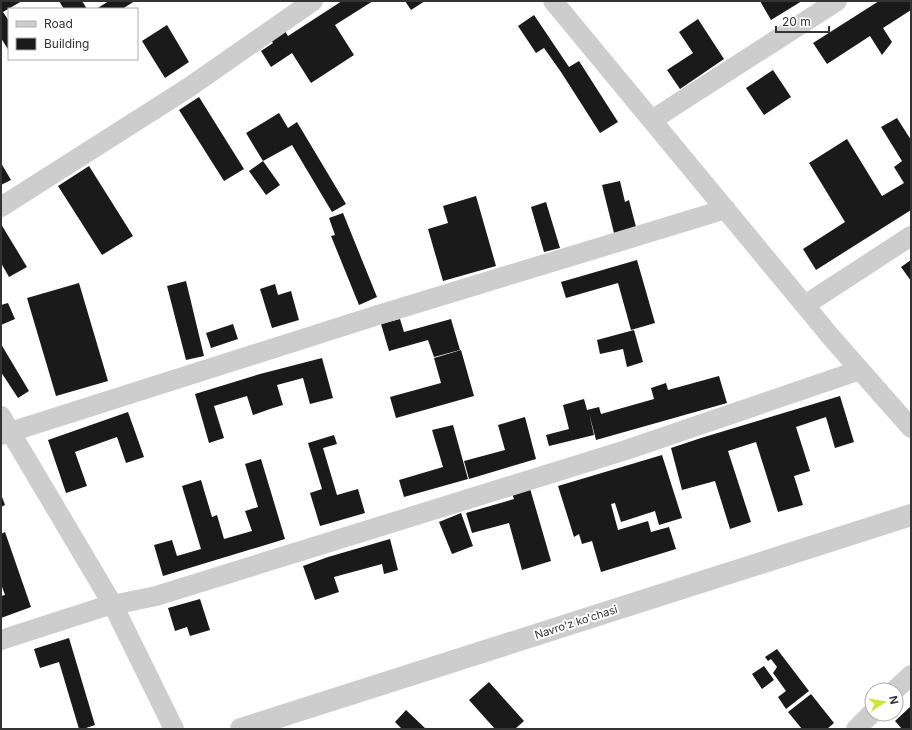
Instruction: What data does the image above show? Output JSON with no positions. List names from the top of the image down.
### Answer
{
  "streets": {
    "street": ["Navro'z ko'chasi"]
  },
  "legend": ["Road", "Building"],
  "scale_bar": "20 m",
  "north": "right"
}
